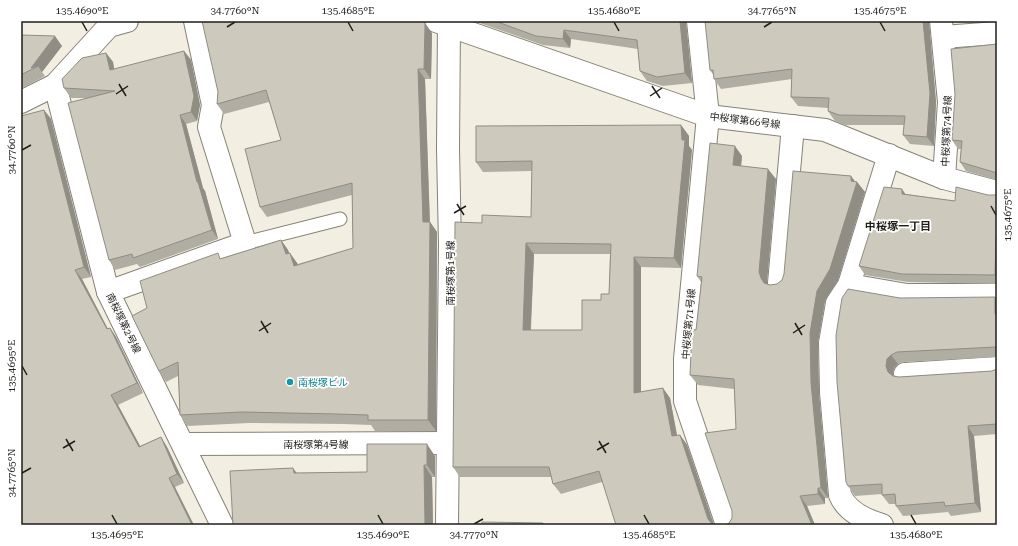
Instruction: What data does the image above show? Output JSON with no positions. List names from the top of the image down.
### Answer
{
  "streets": {
    "street": [
      "中桜塚第66号線",
      "中桜塚第74号線",
      "南桜塚第1号線",
      "南桜塚第2号線",
      "中桜塚第71号線",
      "南桜塚第4号線"
    ]
  },
  "crossings": [
    ["中桜塚第66号線", "中桜塚第74号線"],
    ["中桜塚第66号線", "南桜塚第1号線"],
    ["中桜塚第66号線", "中桜塚第71号線"],
    ["南桜塚第1号線", "南桜塚第4号線"],
    ["南桜塚第2号線", "南桜塚第4号線"]
  ],
  "districts": ["中桜塚一丁目"],
  "places": ["南桜塚ビル"],
  "coordinates": [
    "135.4690°E",
    "34.7760°N",
    "135.4685°E",
    "135.4680°E",
    "34.7765°N",
    "135.4675°E",
    "135.4695°E",
    "34.7770°N"
  ]
}
